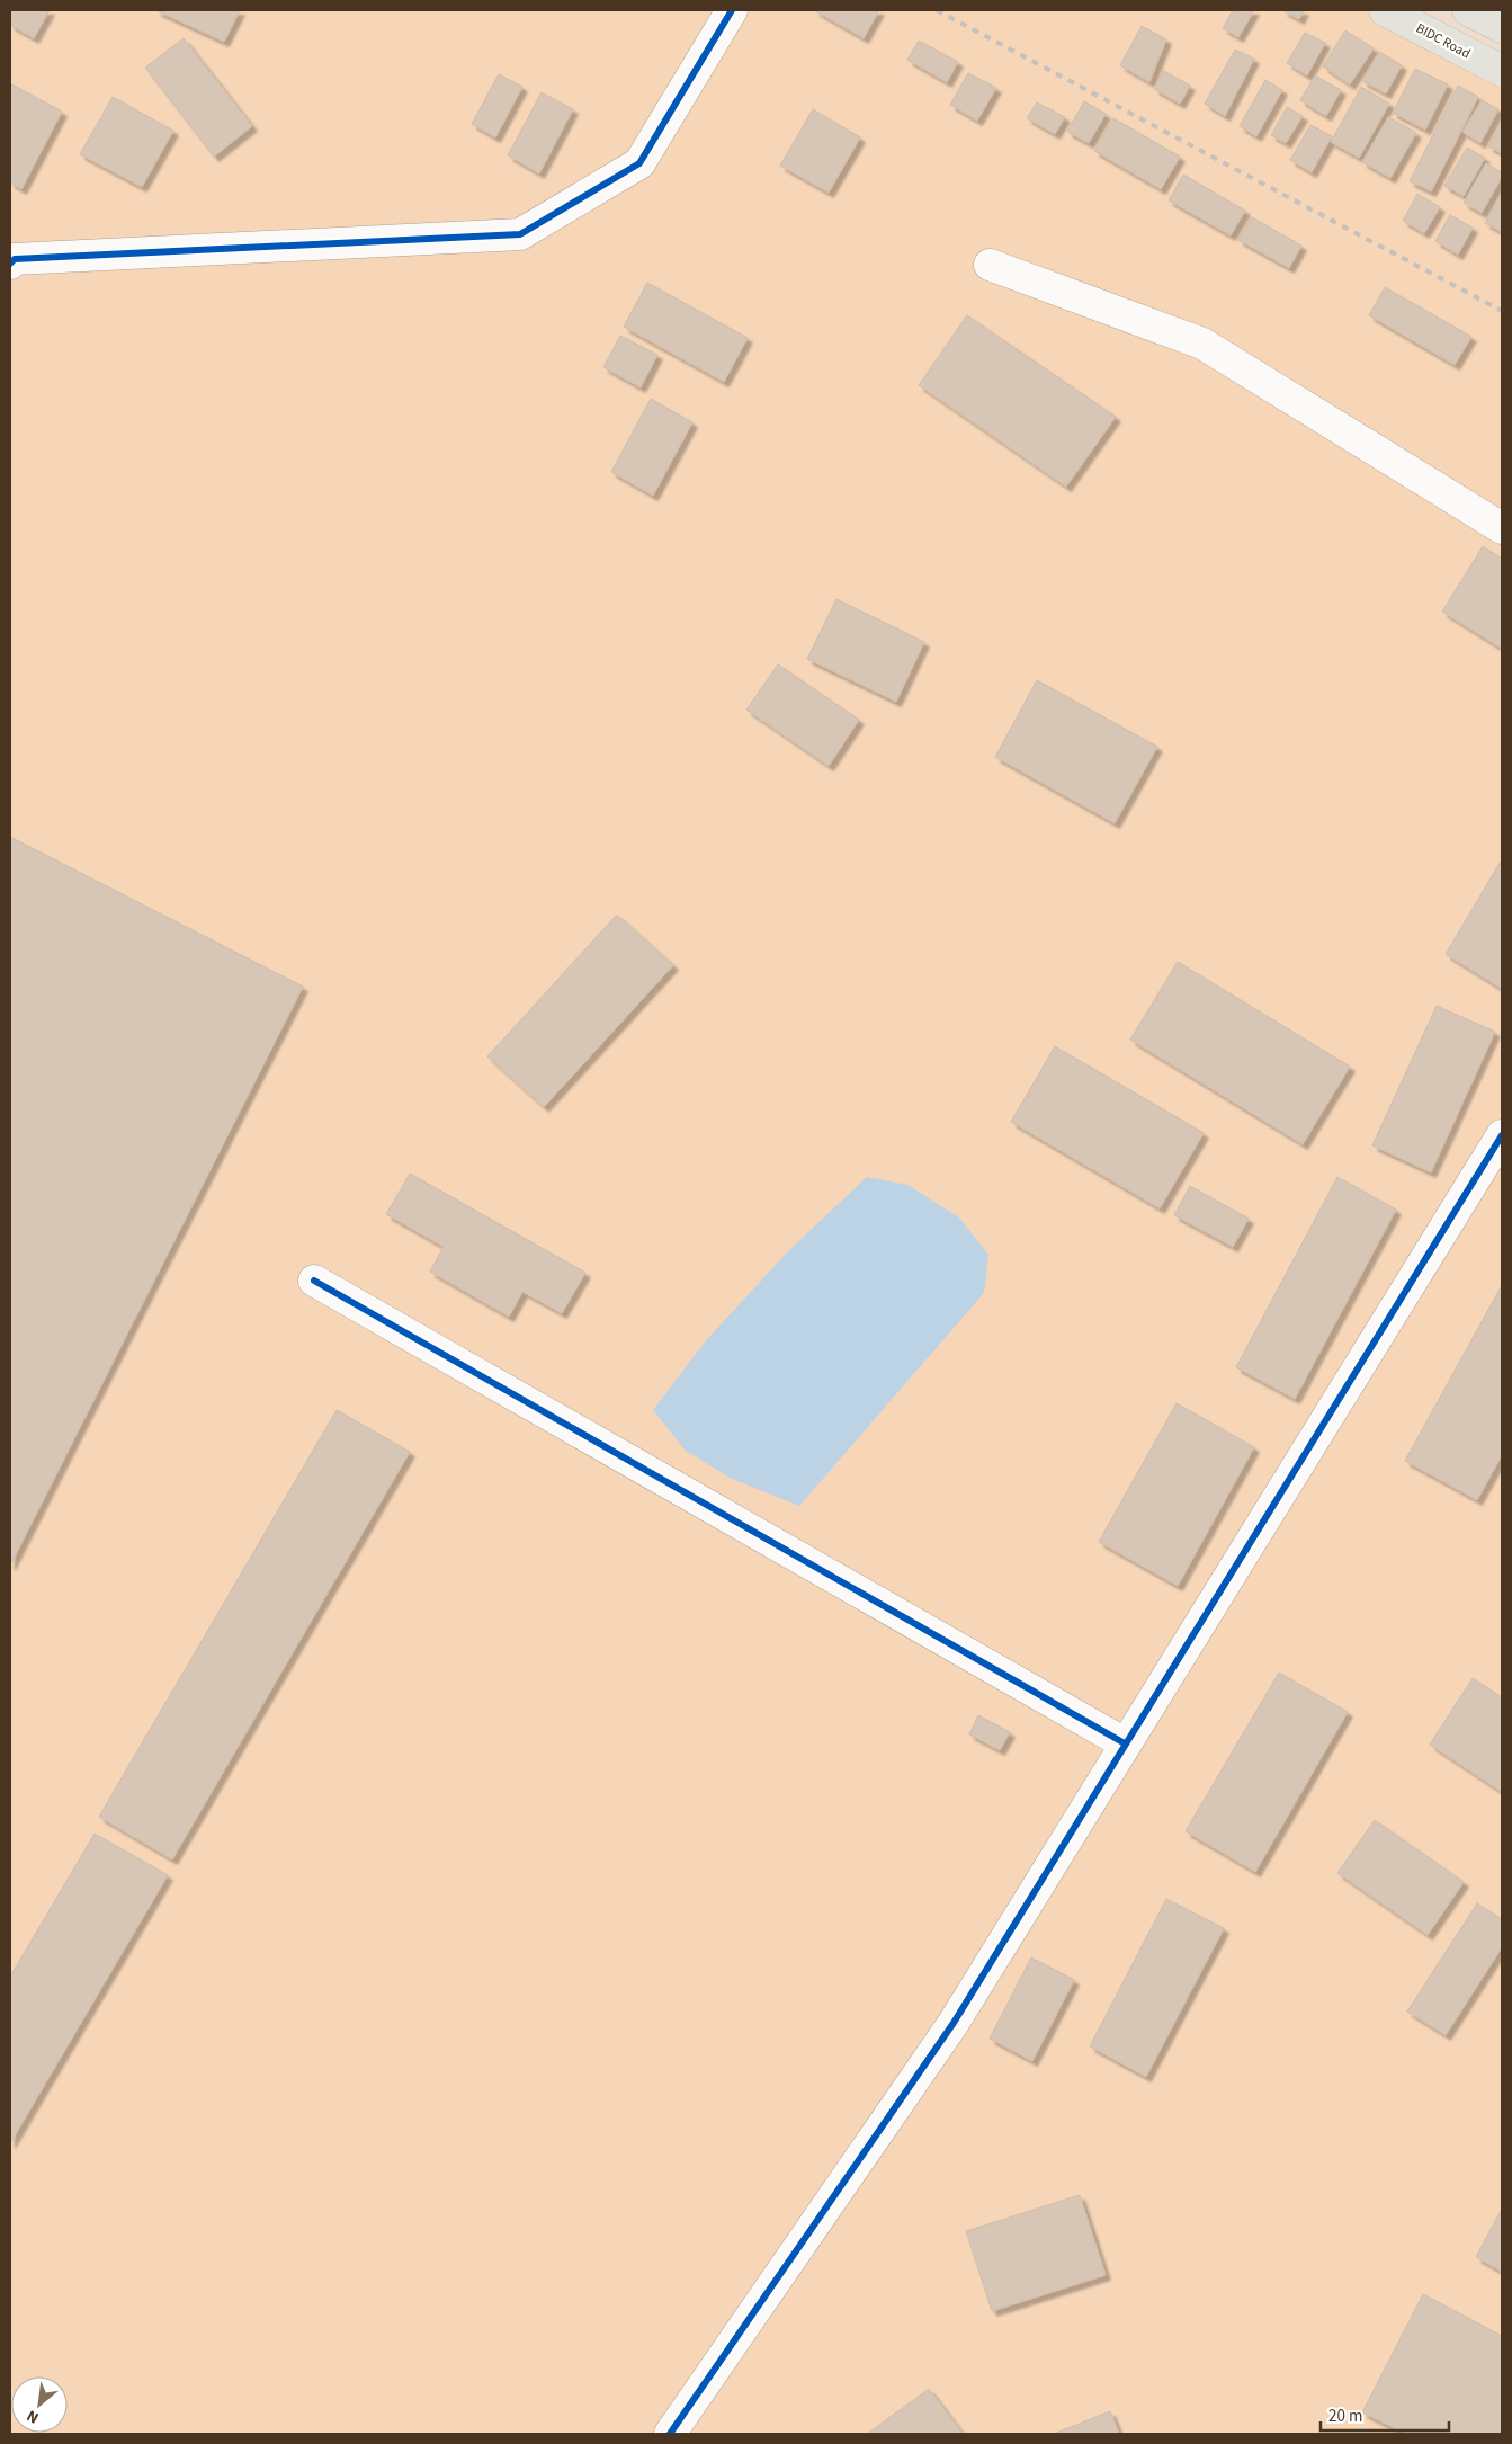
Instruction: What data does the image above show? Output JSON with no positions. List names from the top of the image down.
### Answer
{
  "streets": {
    "main road": ["BIDC Road"]
  },
  "scale_bar": "20 m",
  "north": "bottom left"
}
